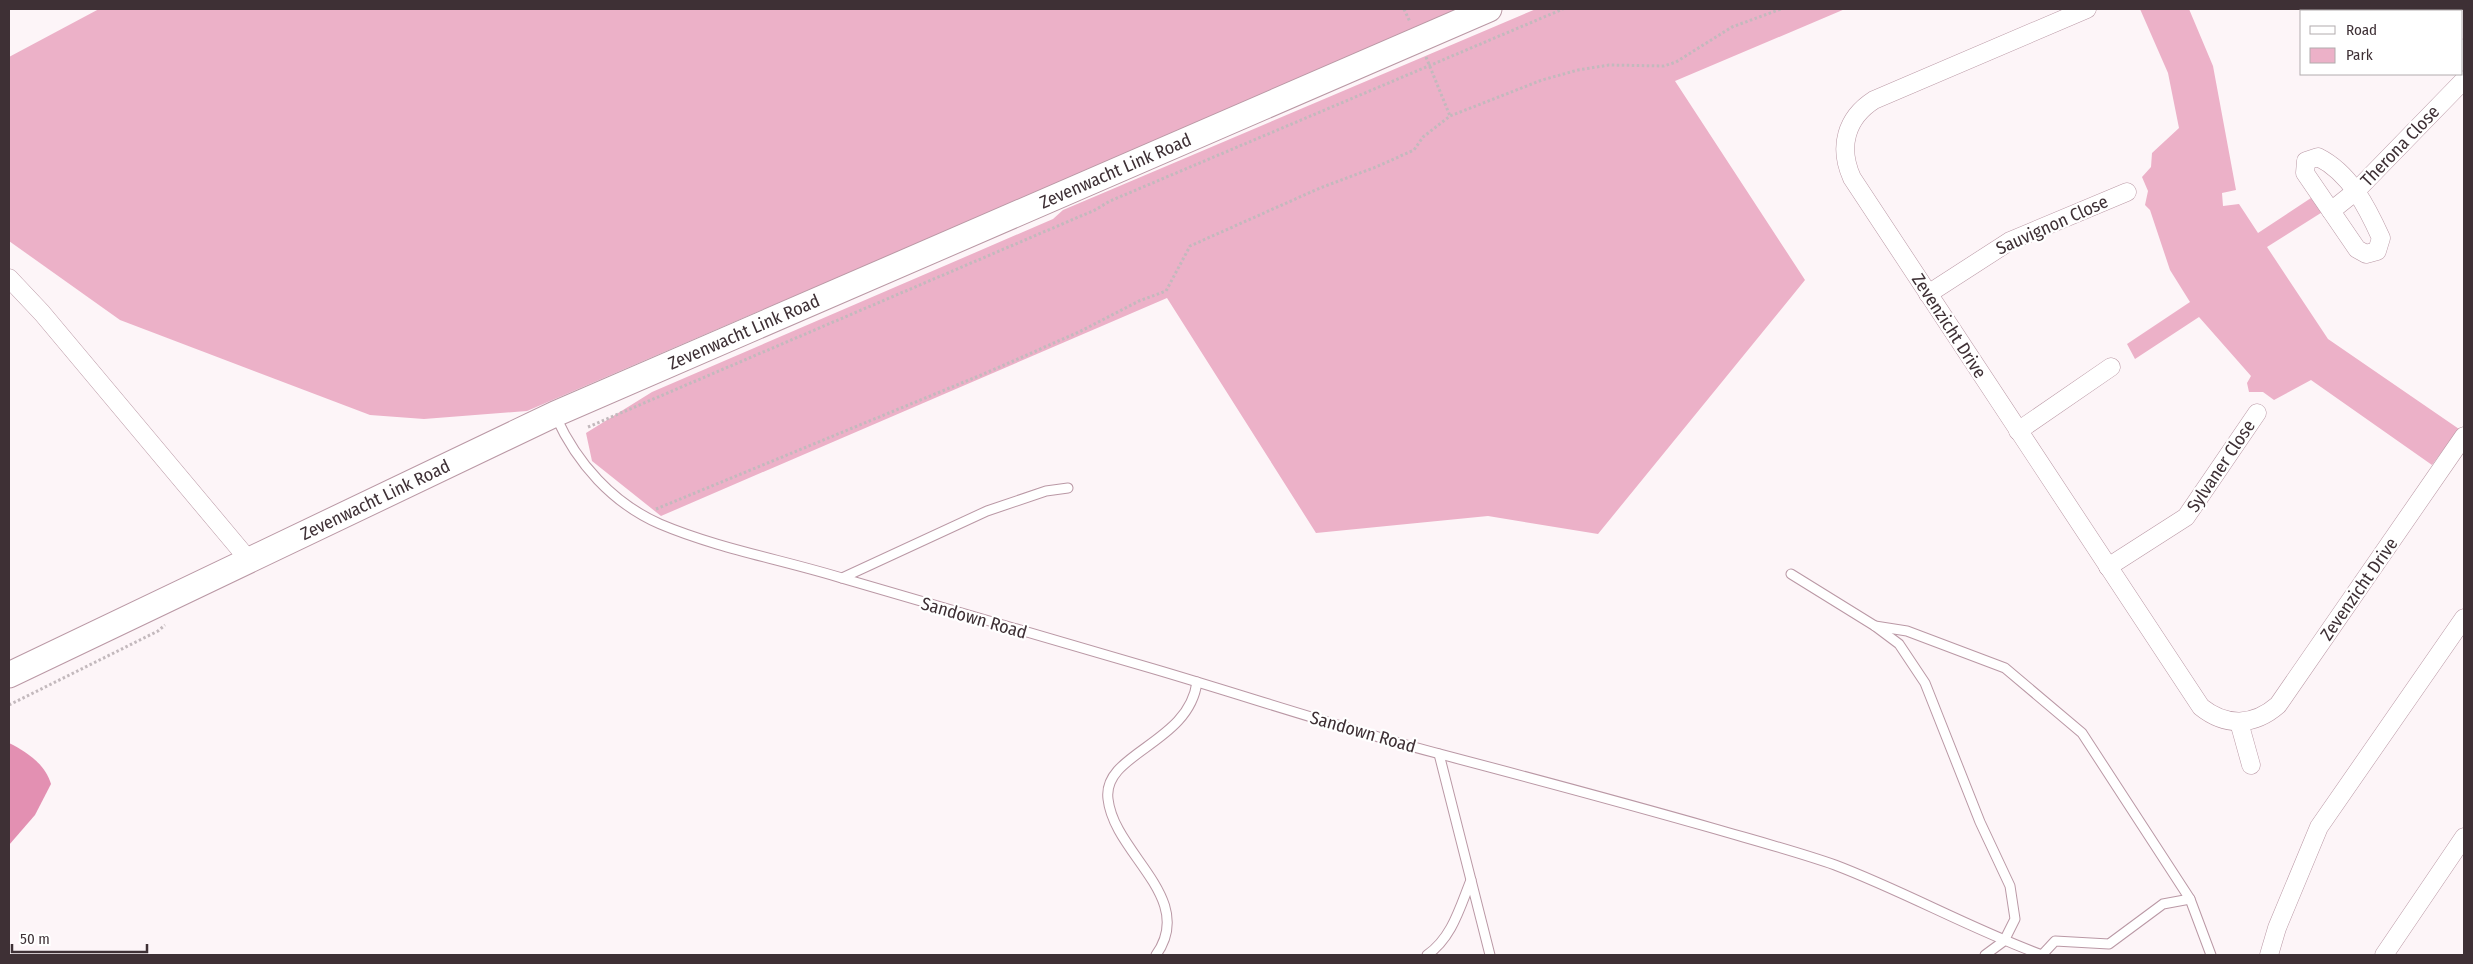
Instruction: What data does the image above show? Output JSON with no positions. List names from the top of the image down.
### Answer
{
  "streets": {
    "street": [
      "Therona Close",
      "Zevenwacht Link Road",
      "Sauvignon Close",
      "Zevenzicht Drive",
      "Sylvaner Close"
    ],
    "lane": ["Sandown Road"]
  },
  "crossings": [
    ["Zevenwacht Link Road", "Sandown Road"],
    ["Sauvignon Close", "Zevenzicht Drive"],
    ["Zevenzicht Drive", "Sylvaner Close"]
  ],
  "legend": ["Road", "Park"],
  "scale_bar": "50 m"
}
